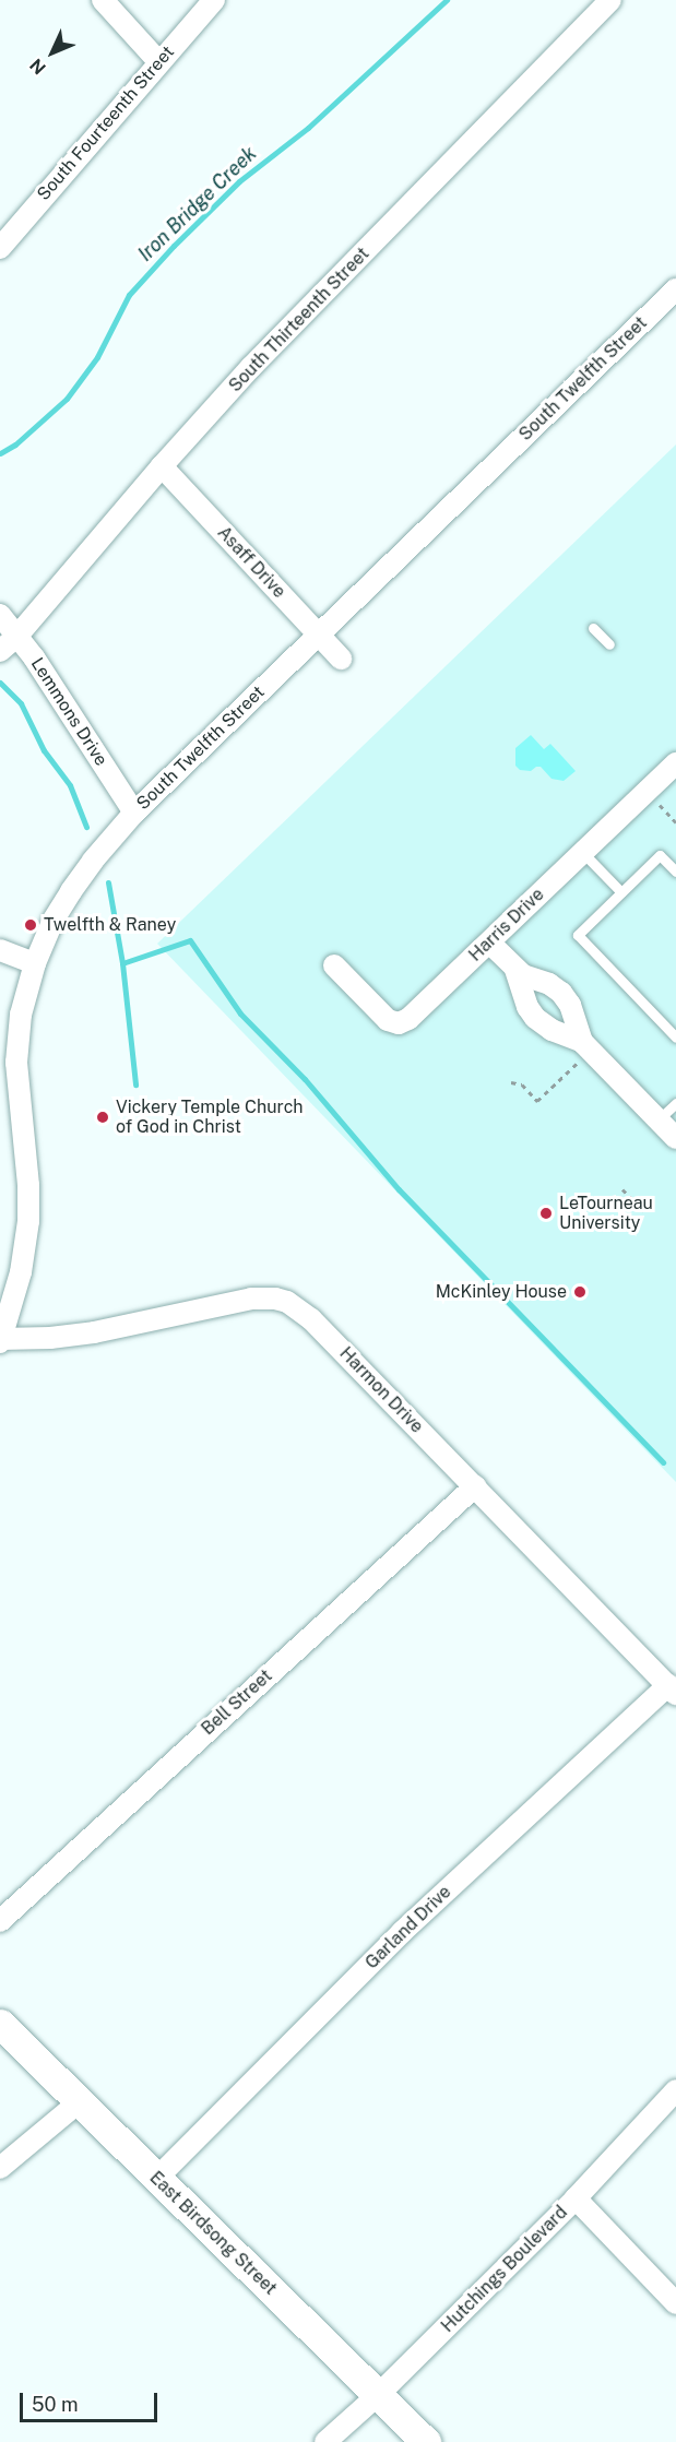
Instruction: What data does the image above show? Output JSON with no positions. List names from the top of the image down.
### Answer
{
  "streets": {
    "street": [
      "South Fourteenth Street",
      "South Thirteenth Street",
      "South Twelfth Street",
      "Asaff Drive",
      "Lemmons Drive",
      "Harris Drive",
      "Harmon Drive",
      "Bell Street",
      "Garland Drive",
      "East Birdsong Street",
      "Hutchings Boulevard"
    ]
  },
  "crossings": [
    ["South Thirteenth Street", "Asaff Drive"],
    ["South Thirteenth Street", "Lemmons Drive"],
    ["South Twelfth Street", "Asaff Drive"],
    ["South Twelfth Street", "Lemmons Drive"],
    ["South Twelfth Street", "Harmon Drive"],
    ["Harmon Drive", "Bell Street"],
    ["Harmon Drive", "Garland Drive"],
    ["Garland Drive", "East Birdsong Street"],
    ["East Birdsong Street", "Hutchings Boulevard"]
  ],
  "water": ["Iron Bridge Creek"],
  "places": [
    "Twelfth & Raney",
    "Vickery Temple Church of God in Christ",
    "LeTourneau University",
    "McKinley House"
  ],
  "scale_bar": "50 m",
  "north": "bottom left"
}
